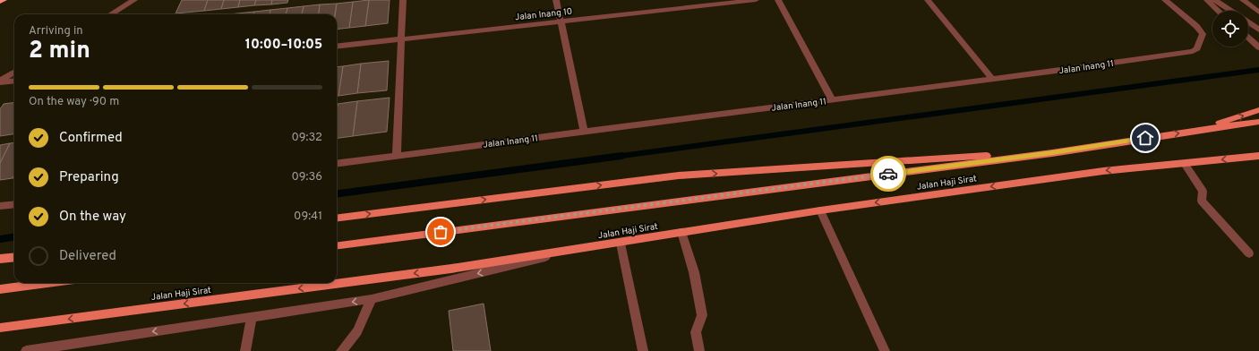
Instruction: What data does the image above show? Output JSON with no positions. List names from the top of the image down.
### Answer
{
  "streets": {
    "main road": ["Jalan Haji Sirat"],
    "street": ["Jalan Inang 10", "Jalan Inang 11"]
  },
  "page": {
    "heading": ["2 min", "Arriving in", "10:00–10:05"],
    "bar": "On the way · 90 m",
    "list": [
      ["Confirmed", "09:32"],
      ["Preparing", "09:36"],
      ["On the way", "09:41"],
      "Delivered"
    ]
  }
}
